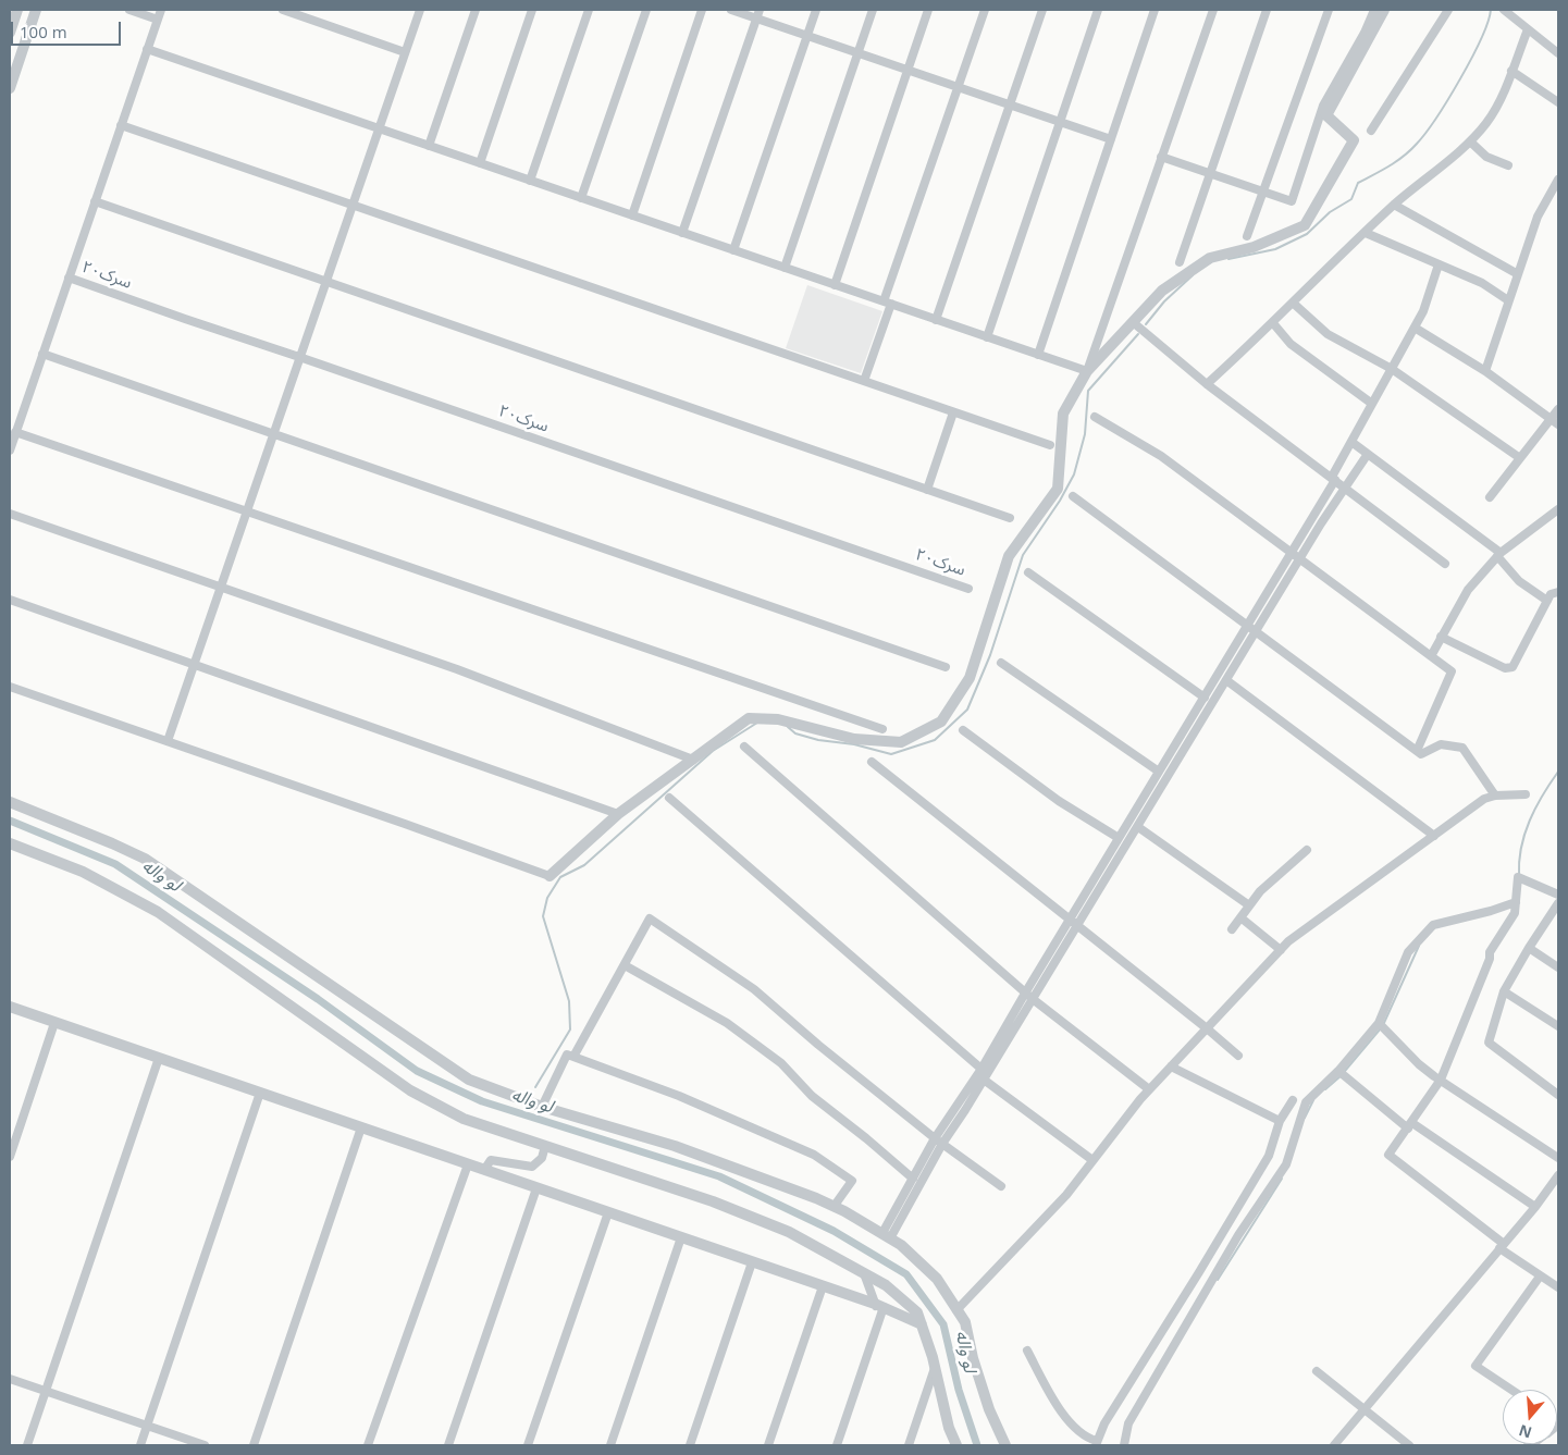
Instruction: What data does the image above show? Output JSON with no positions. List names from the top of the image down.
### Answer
{
  "streets": {
    "street": ["سرک۲۰"]
  },
  "water": ["لو واله"],
  "scale_bar": "100 m",
  "north": "bottom"
}
